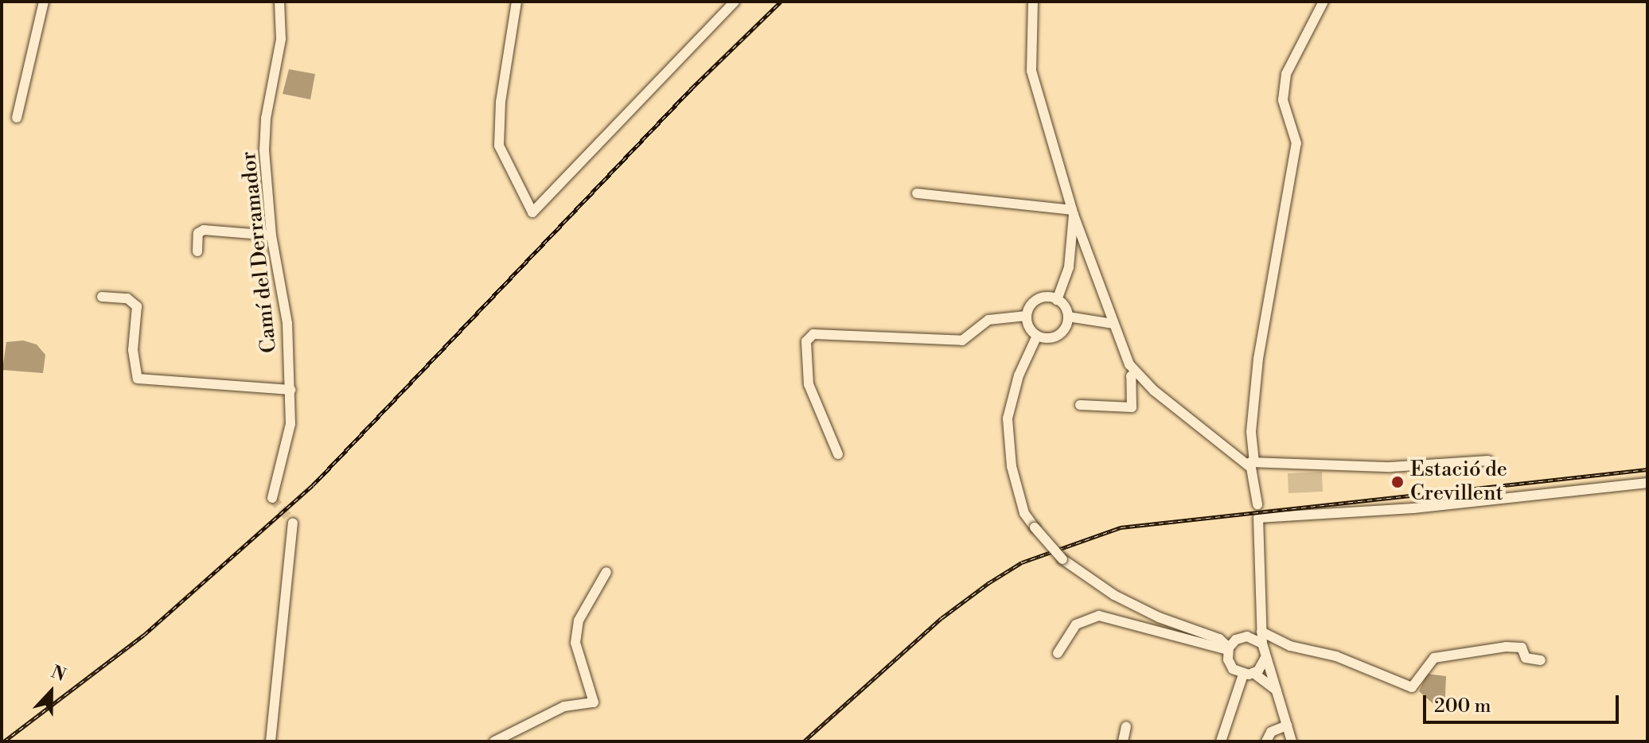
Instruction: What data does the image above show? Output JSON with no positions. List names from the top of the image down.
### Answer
{
  "streets": {
    "street": ["Camí del Derramador"]
  },
  "places": ["Estació de Crevillent"],
  "scale_bar": "200 m",
  "north": "top"
}
